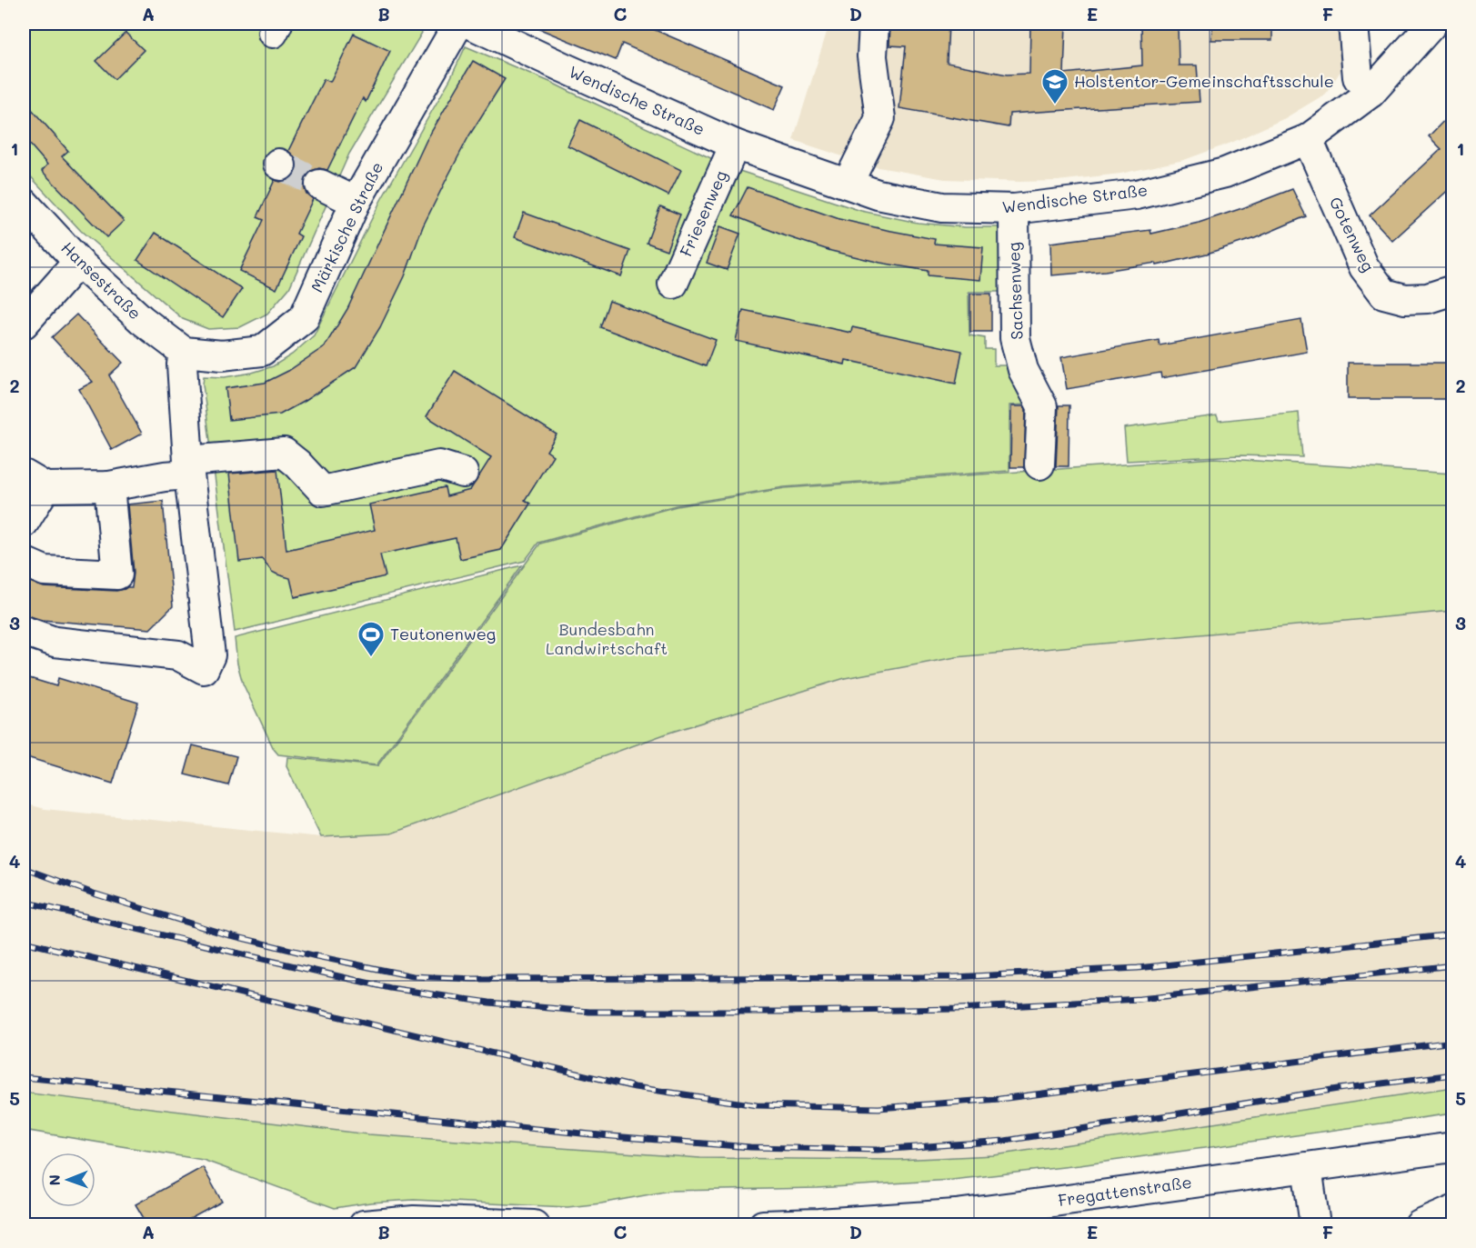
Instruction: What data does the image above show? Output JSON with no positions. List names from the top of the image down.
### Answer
{
  "streets": {
    "street": [
      "Wendische Straße",
      "Friesenweg",
      "Märkische Straße",
      "Gotenweg",
      "Hansestraße",
      "Sachsenweg",
      "Fregattenstraße"
    ]
  },
  "crossings": [
    ["Wendische Straße", "Friesenweg"],
    ["Wendische Straße", "Gotenweg"],
    ["Wendische Straße", "Sachsenweg"],
    ["Märkische Straße", "Hansestraße"]
  ],
  "parks": ["Bundesbahn Landwirtschaft"],
  "places": {
    "school or university": ["Holstentor-Gemeinschaftsschule"],
    "sports": ["Teutonenweg"]
  },
  "north": "left",
  "grid": {
    "columns": [
      "A",
      "B",
      "C",
      "D",
      "E",
      "F"
    ],
    "rows": [
      "1",
      "2",
      "3",
      "4",
      "5"
    ]
  }
}
